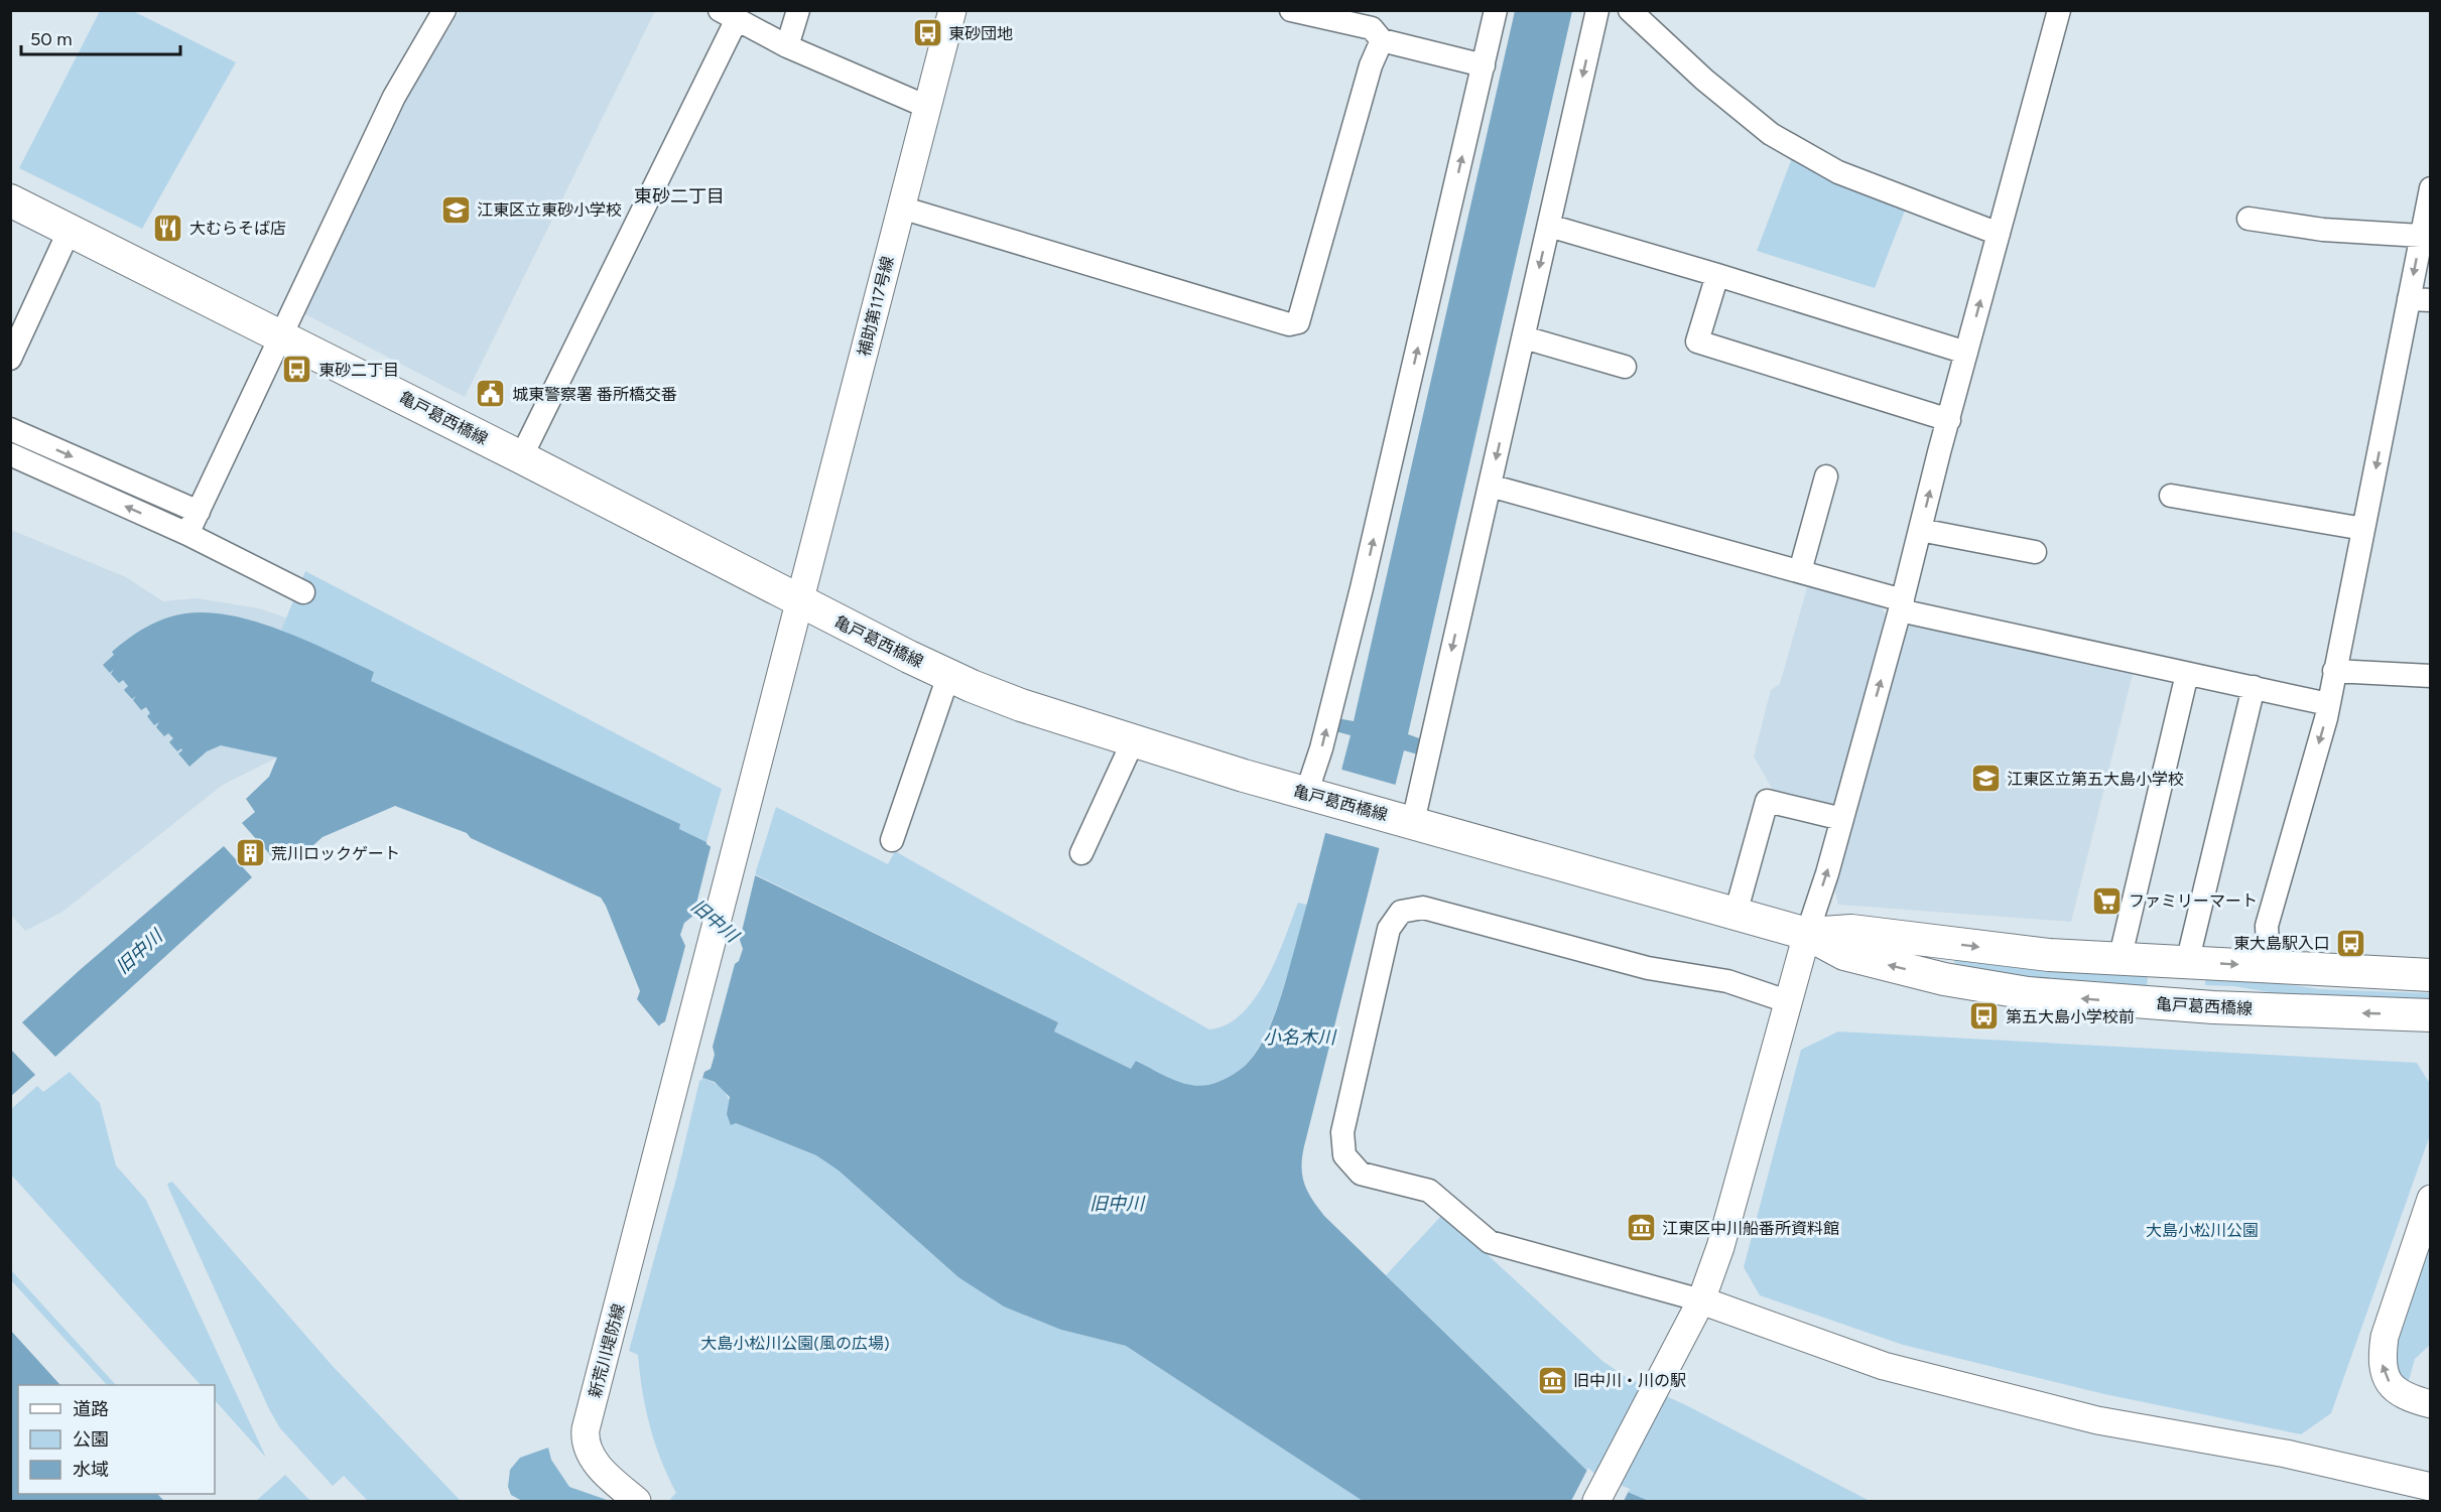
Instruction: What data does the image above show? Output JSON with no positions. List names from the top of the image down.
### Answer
{
  "streets": {
    "main road": ["亀戸葛西橋線"],
    "street": ["補助第117号線", "新荒川堤防線"]
  },
  "crossings": [
    ["補助第117号線", "亀戸葛西橋線"],
    ["補助第117号線", "新荒川堤防線"]
  ],
  "districts": ["東砂二丁目"],
  "water": ["旧中川", "小名木川"],
  "parks": ["大島小松川公園", "大島小松川公園(風の広場)"],
  "places": {
    "bus stop": [
      "東砂団地",
      "東砂二丁目",
      "東大島駅入口",
      "第五大島小学校前"
    ],
    "school or university": ["江東区立東砂小学校", "江東区立第五大島小学校"],
    "restaurant": ["大むらそば店"],
    "public building": ["城東警察署 番所橋交番"],
    "building": ["荒川ロックゲート"],
    "supermarket": ["ファミリーマート"],
    "museum": ["江東区中川船番所資料館", "旧中川・川の駅"]
  },
  "legend": ["道路", "公園", "水域"],
  "scale_bar": "50 m"
}
